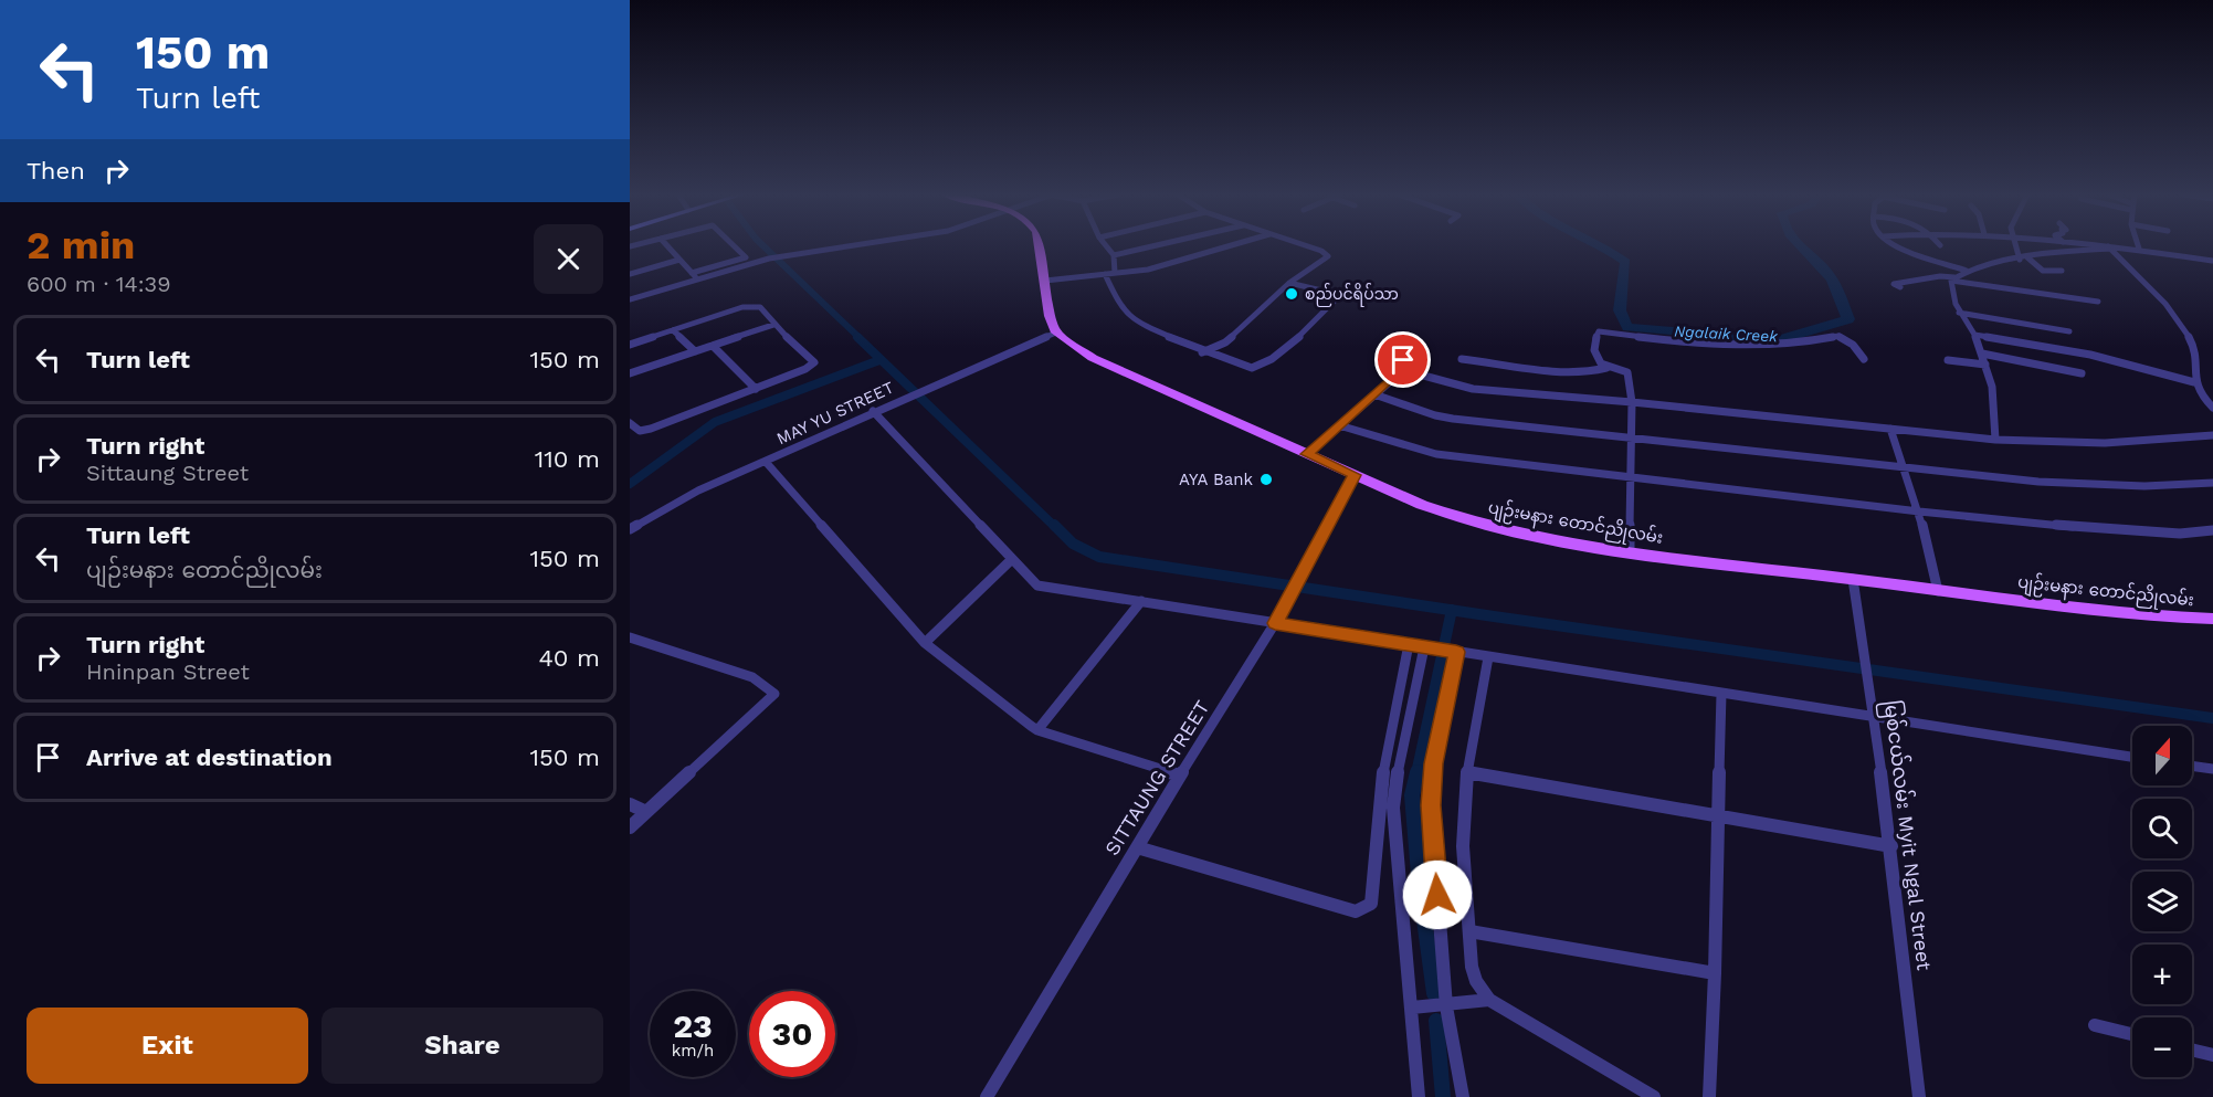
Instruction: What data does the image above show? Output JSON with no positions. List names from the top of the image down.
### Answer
{
  "streets": {
    "main road": ["ပျဉ်းမနား တောင်ညိုလမ်း"],
    "street": ["MAY YU STREET", "SITTAUNG STREET", "မြစ်ငယ်လမ်း Myit Ngal Street"]
  },
  "crossings": [
    ["MAY YU STREET", "ပျဉ်းမနား တောင်ညိုလမ်း"],
    ["ပျဉ်းမနား တောင်ညိုလမ်း", "SITTAUNG STREET"],
    ["ပျဉ်းမနား တောင်ညိုလမ်း", "မြစ်ငယ်လမ်း Myit Ngal Street"]
  ],
  "water": ["Ngalaik Creek"],
  "places": ["စည်ပင်ရိပ်သာ", "AYA Bank"],
  "north": "top",
  "page": {
    "turn": ["150 m", "Turn left"],
    "then": "Then",
    "heading": ["2 min", "600 m · 14:39"],
    "list": [
      {
        "name": "Turn left",
        "value": "150 m"
      },
      {
        "name": "Turn right",
        "note": "Sittaung Street",
        "value": "110 m"
      },
      {
        "name": "Turn left",
        "note": "ပျဉ်းမနား တောင်ညိုလမ်း",
        "value": "150 m"
      },
      {
        "name": "Turn right",
        "note": "Hninpan Street",
        "value": "40 m"
      },
      {
        "name": "Arrive at destination",
        "value": "150 m"
      }
    ],
    "map_buttons": ["+", "−"],
    "speed": "23 km/h",
    "limit": "30",
    "buttons": ["Exit", "Share"]
  }
}
